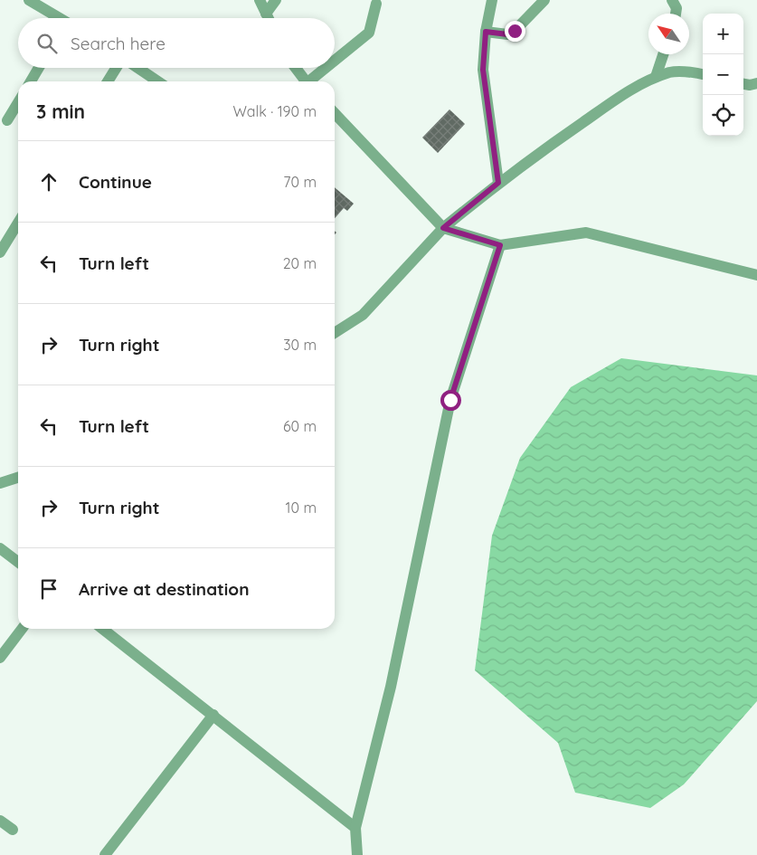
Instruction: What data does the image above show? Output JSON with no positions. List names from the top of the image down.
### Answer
{
  "north": "top left",
  "page": {
    "map_buttons": ["+", "−"],
    "search": "Search here",
    "heading": ["3 min", "Walk · 190 m"],
    "list": [
      ["Continue", "70 m"],
      ["Turn left", "20 m"],
      ["Turn right", "30 m"],
      ["Turn left", "60 m"],
      ["Turn right", "10 m"],
      "Arrive at destination"
    ]
  }
}
